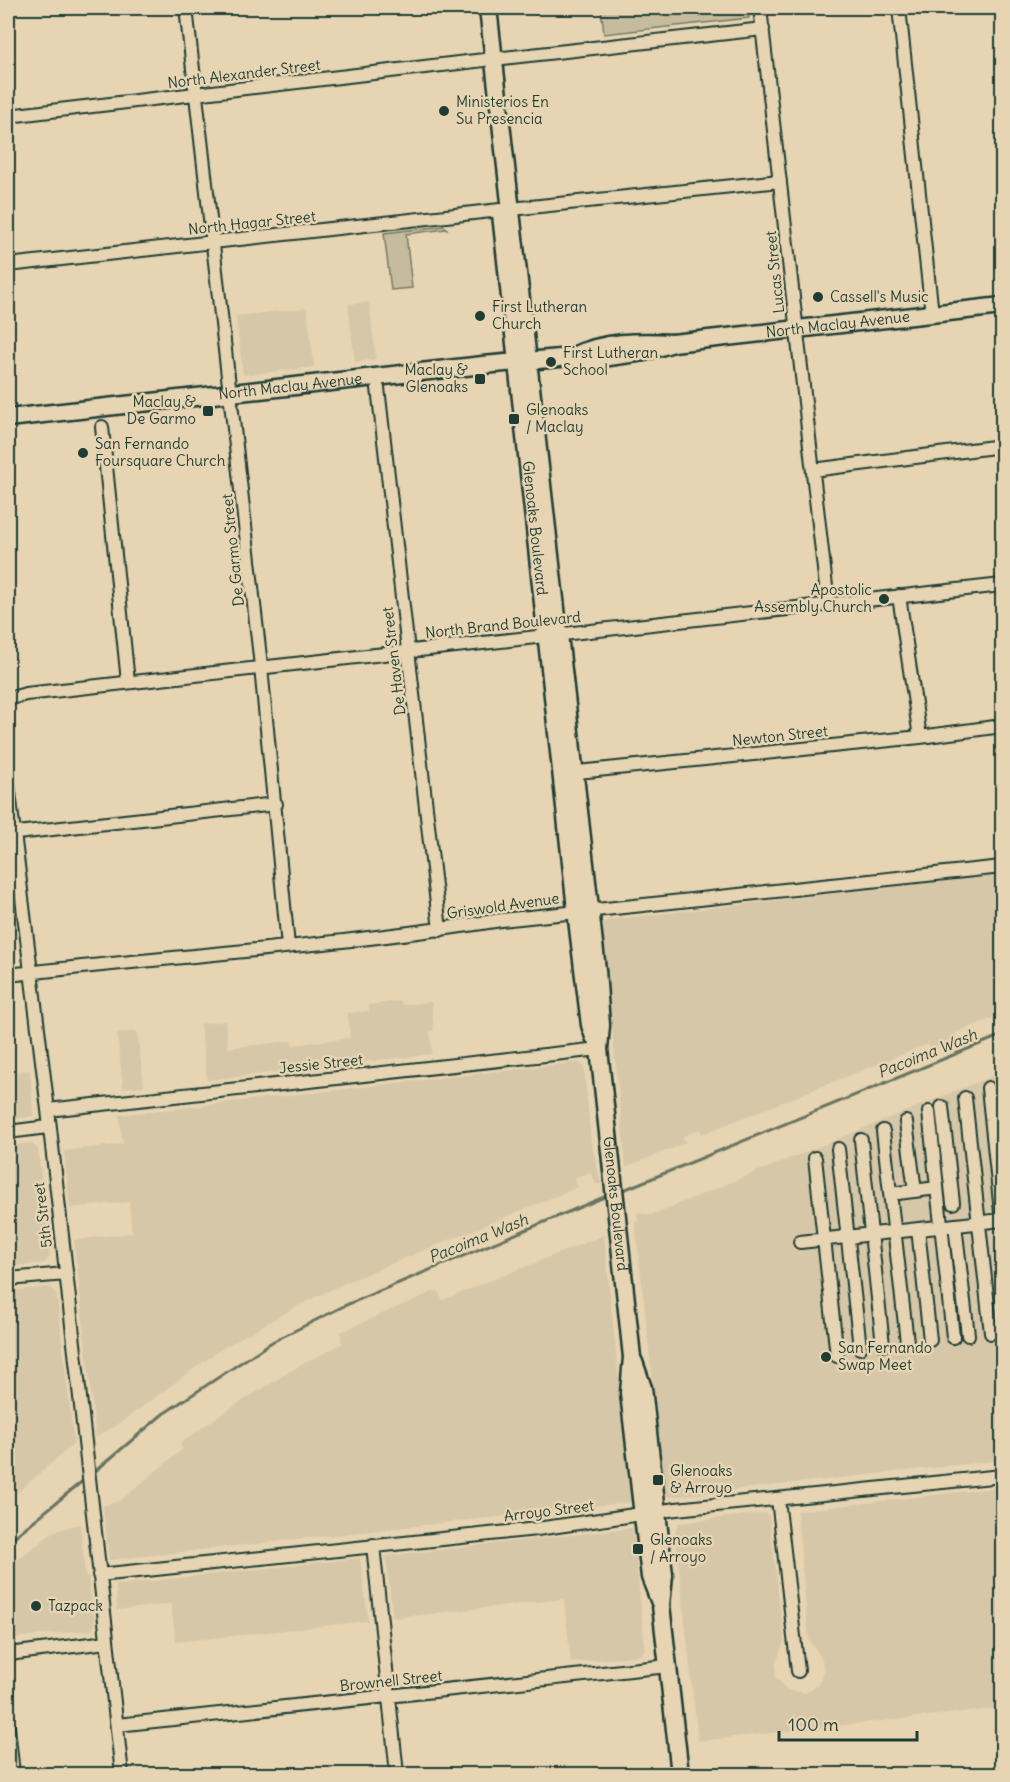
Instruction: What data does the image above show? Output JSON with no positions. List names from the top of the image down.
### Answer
{
  "streets": {
    "main road": ["North Maclay Avenue", "Glenoaks Boulevard"],
    "street": [
      "North Alexander Street",
      "North Hagar Street",
      "Lucas Street",
      "De Garmo Street",
      "North Brand Boulevard",
      "De Haven Street",
      "Newton Street",
      "Griswold Avenue",
      "Jessie Street",
      "5th Street",
      "Arroyo Street",
      "Brownell Street"
    ]
  },
  "crossings": [
    ["North Alexander Street", "Lucas Street"],
    ["North Alexander Street", "Glenoaks Boulevard"],
    ["North Alexander Street", "De Garmo Street"],
    ["North Hagar Street", "Lucas Street"],
    ["North Hagar Street", "Glenoaks Boulevard"],
    ["North Hagar Street", "De Garmo Street"],
    ["Lucas Street", "North Maclay Avenue"],
    ["Lucas Street", "North Brand Boulevard"],
    ["North Maclay Avenue", "Glenoaks Boulevard"],
    ["North Maclay Avenue", "De Garmo Street"],
    ["Glenoaks Boulevard", "North Brand Boulevard"],
    ["Glenoaks Boulevard", "Newton Street"],
    ["Glenoaks Boulevard", "Griswold Avenue"],
    ["Glenoaks Boulevard", "Jessie Street"],
    ["Glenoaks Boulevard", "Arroyo Street"],
    ["Glenoaks Boulevard", "Brownell Street"],
    ["De Garmo Street", "North Brand Boulevard"],
    ["De Garmo Street", "Griswold Avenue"],
    ["North Brand Boulevard", "De Haven Street"],
    ["De Haven Street", "Griswold Avenue"],
    ["Griswold Avenue", "5th Street"],
    ["Jessie Street", "5th Street"],
    ["5th Street", "Arroyo Street"],
    ["5th Street", "Brownell Street"]
  ],
  "water": ["Pacoima Wash"],
  "places": {
    "other": [
      "Ministerios En Su Presencia",
      "Cassell's Music",
      "First Lutheran Church",
      "First Lutheran School",
      "San Fernando Foursquare Church",
      "Apostolic Assembly Church",
      "San Fernando Swap Meet",
      "Tazpack"
    ],
    "transit": [
      "Maclay & Glenoaks",
      "Maclay & De Garmo",
      "Glenoaks / Maclay",
      "Glenoaks & Arroyo",
      "Glenoaks / Arroyo"
    ]
  },
  "scale_bar": "100 m"
}
